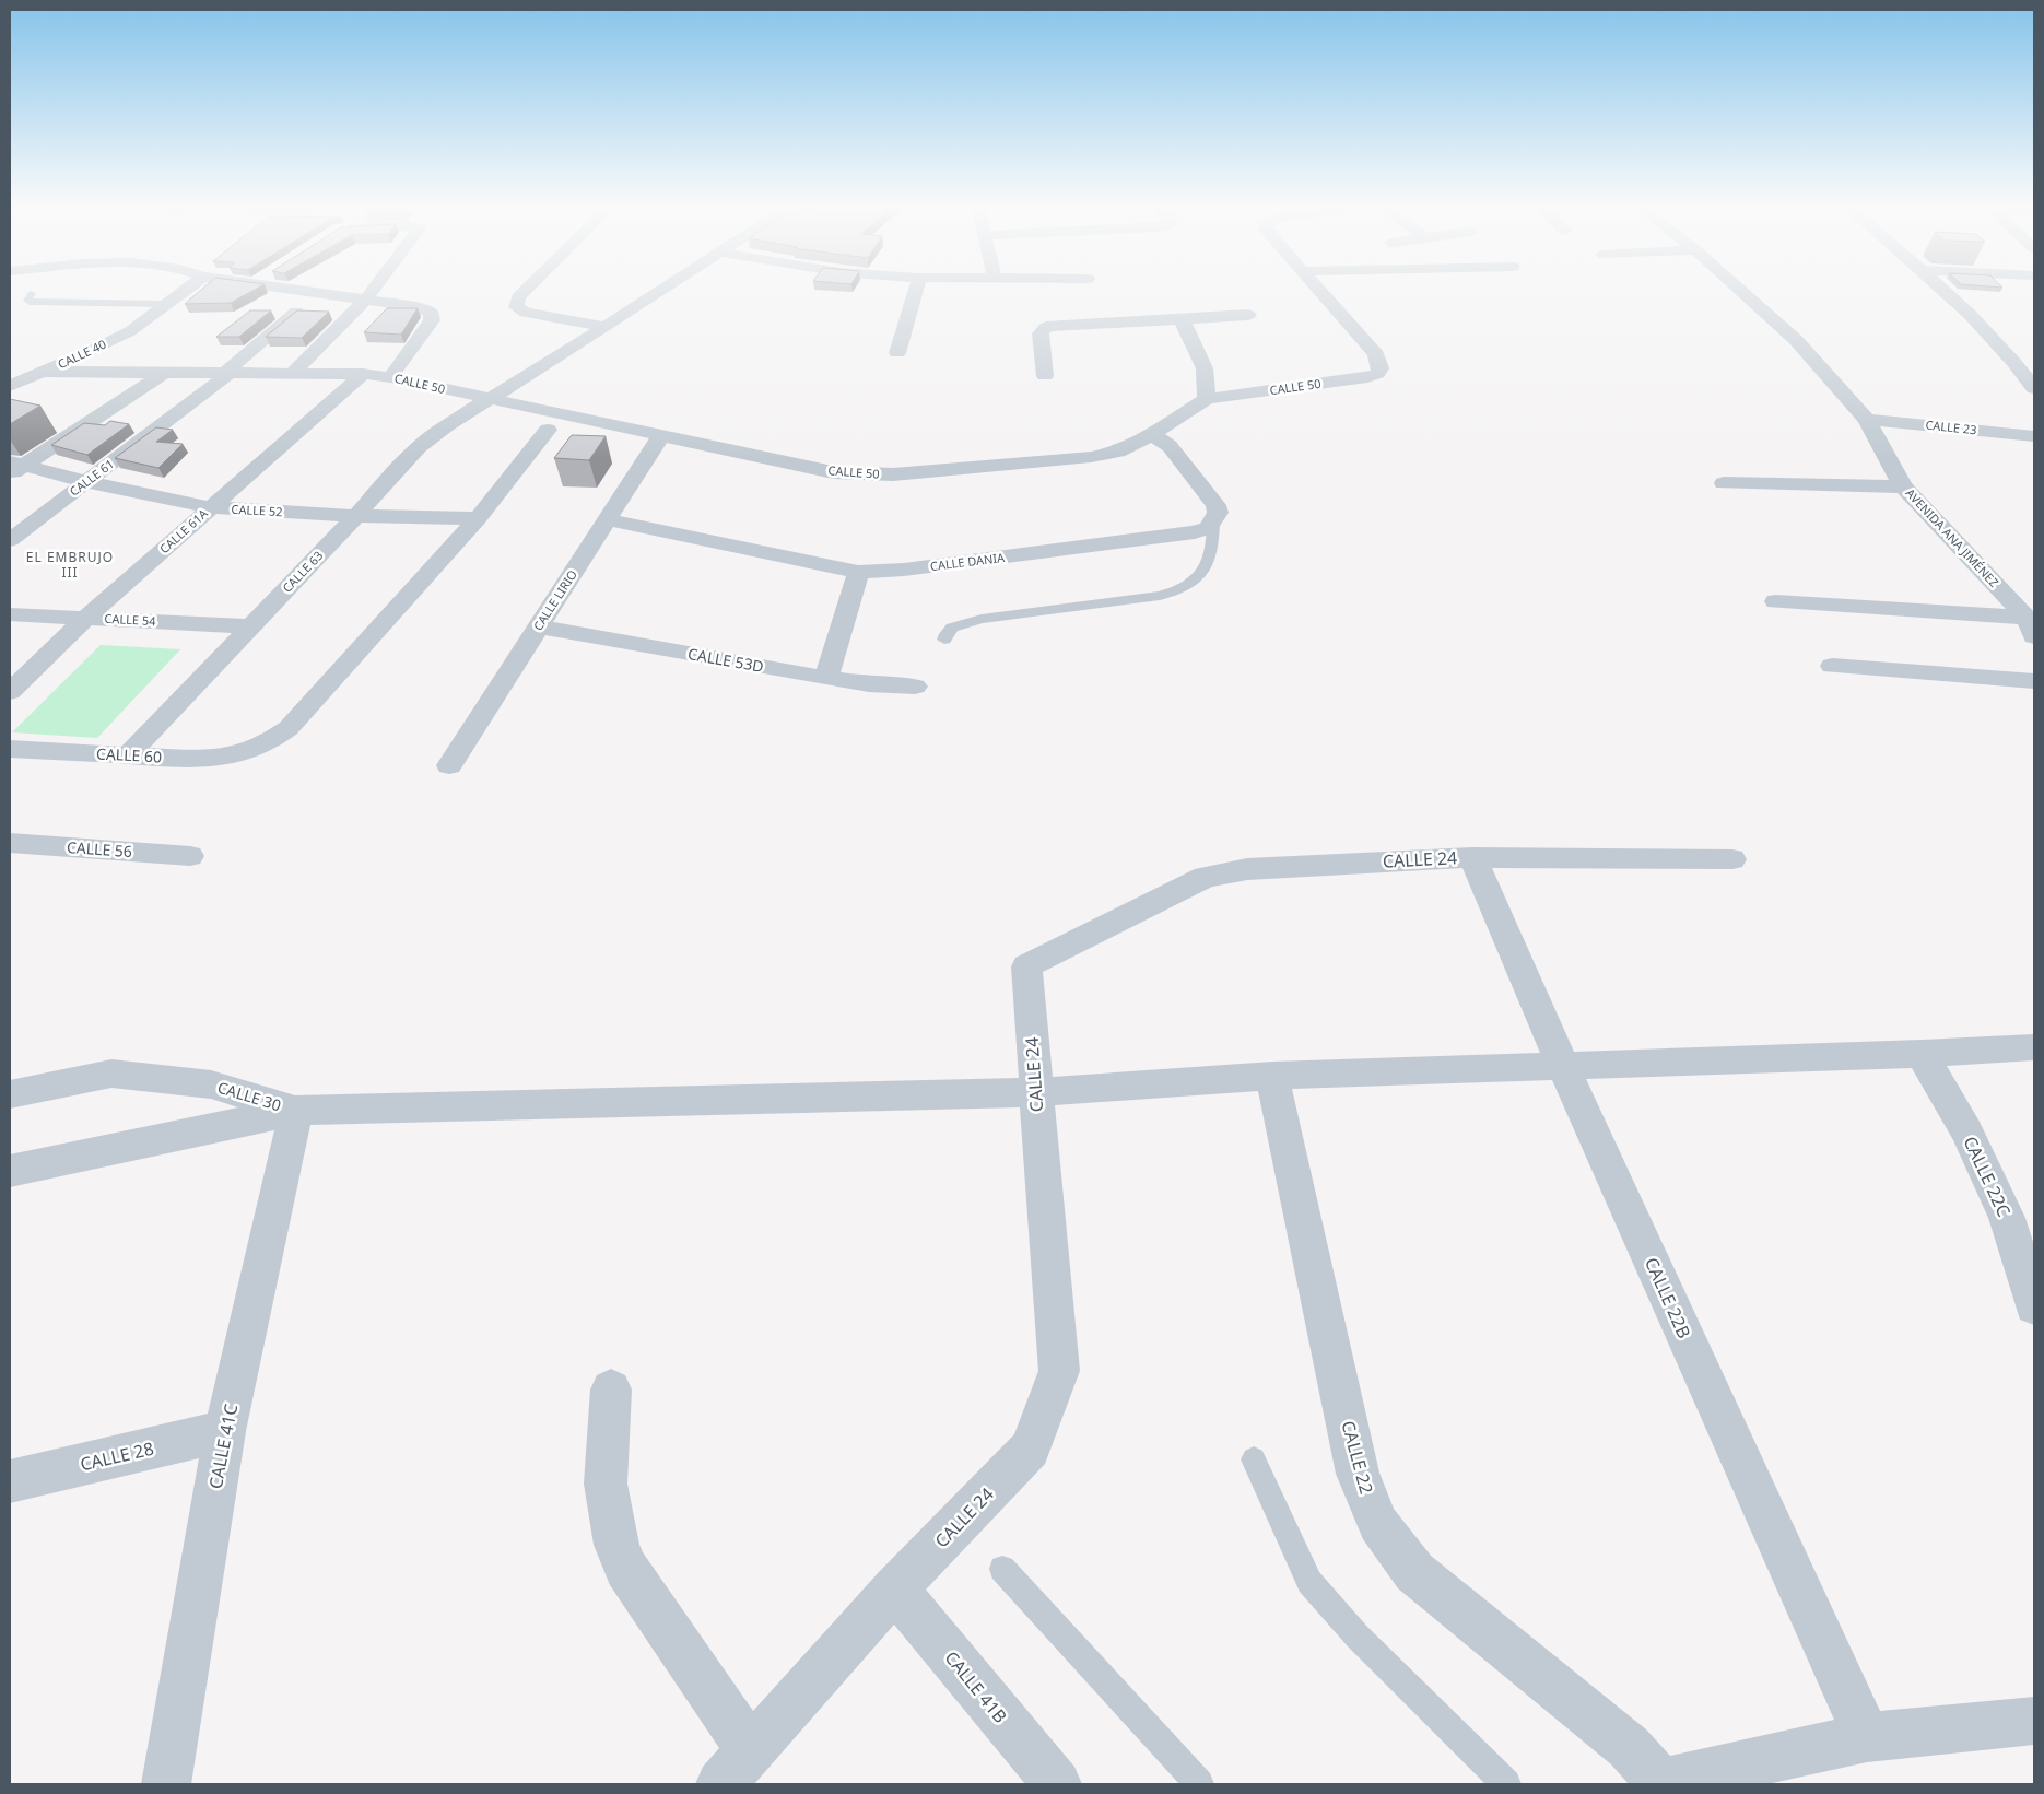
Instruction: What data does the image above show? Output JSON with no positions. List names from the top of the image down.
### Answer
{
  "streets": {
    "street": [
      "CALLE 40",
      "CALLE 50",
      "CALLE 23",
      "CALLE 61",
      "CALLE 52",
      "CALLE 61A",
      "AVENIDA ANA JIMÉNEZ",
      "CALLE DANIA",
      "CALLE 63",
      "CALLE LIRIO",
      "CALLE 54",
      "CALLE 53D",
      "CALLE 60",
      "CALLE 56",
      "CALLE 24",
      "CALLE 30",
      "CALLE 22C",
      "CALLE 22B",
      "CALLE 41C",
      "CALLE 28",
      "CALLE 22",
      "CALLE 41B"
    ]
  },
  "crossings": [
    ["CALLE 40", "CALLE 50"],
    ["CALLE 50", "CALLE 61"],
    ["CALLE 50", "CALLE 61A"],
    ["CALLE 50", "CALLE 63"],
    ["CALLE 50", "CALLE LIRIO"],
    ["CALLE 23", "AVENIDA ANA JIMÉNEZ"],
    ["CALLE 61", "CALLE 52"],
    ["CALLE 52", "CALLE 61A"],
    ["CALLE 52", "CALLE 63"],
    ["CALLE 52", "CALLE 60"],
    ["CALLE 61A", "CALLE 54"],
    ["CALLE DANIA", "CALLE LIRIO"],
    ["CALLE 63", "CALLE 54"],
    ["CALLE 63", "CALLE 60"],
    ["CALLE LIRIO", "CALLE 53D"],
    ["CALLE 24", "CALLE 22B"],
    ["CALLE 24", "CALLE 41B"],
    ["CALLE 30", "CALLE 41C"],
    ["CALLE 41C", "CALLE 28"]
  ],
  "districts": ["EL EMBRUJO III"]
}
